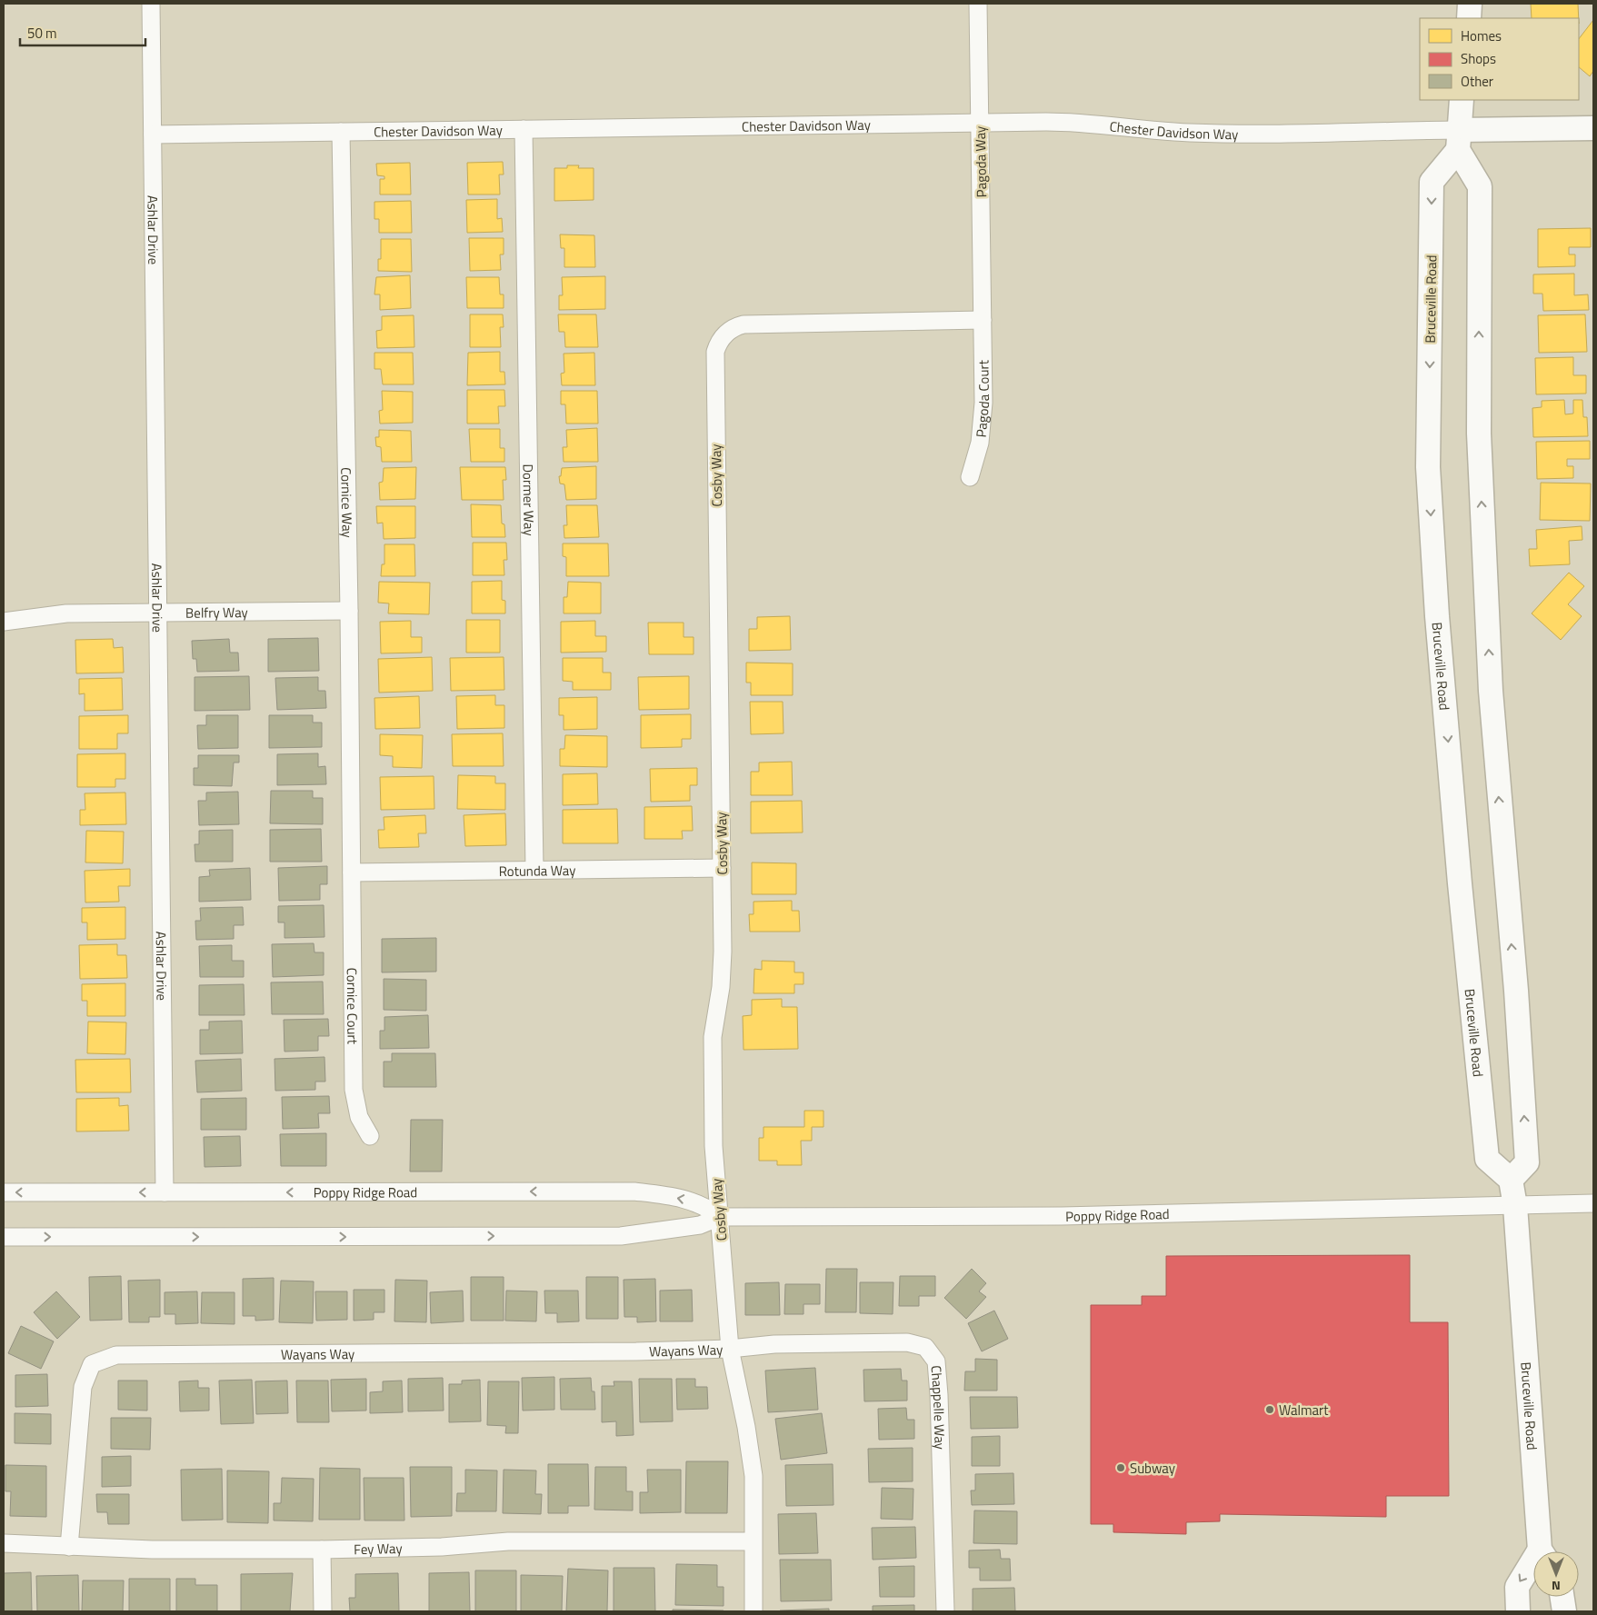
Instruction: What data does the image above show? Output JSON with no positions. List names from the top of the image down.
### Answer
{
  "streets": {
    "main road": ["Bruceville Road"],
    "street": [
      "Chester Davidson Way",
      "Pagoda Way",
      "Ashlar Drive",
      "Pagoda Court",
      "Cosby Way",
      "Dormer Way",
      "Cornice Way",
      "Belfry Way",
      "Rotunda Way",
      "Cornice Court",
      "Poppy Ridge Road",
      "Wayans Way",
      "Chappelle Way",
      "Fey Way"
    ]
  },
  "crossings": [
    ["Chester Davidson Way", "Pagoda Way"],
    ["Chester Davidson Way", "Ashlar Drive"],
    ["Chester Davidson Way", "Bruceville Road"],
    ["Chester Davidson Way", "Dormer Way"],
    ["Chester Davidson Way", "Cornice Way"],
    ["Pagoda Way", "Pagoda Court"],
    ["Pagoda Way", "Cosby Way"],
    ["Ashlar Drive", "Belfry Way"],
    ["Ashlar Drive", "Poppy Ridge Road"],
    ["Bruceville Road", "Poppy Ridge Road"],
    ["Pagoda Court", "Cosby Way"],
    ["Cosby Way", "Rotunda Way"],
    ["Cosby Way", "Poppy Ridge Road"],
    ["Cosby Way", "Wayans Way"],
    ["Cosby Way", "Chappelle Way"],
    ["Cosby Way", "Fey Way"],
    ["Dormer Way", "Rotunda Way"],
    ["Cornice Way", "Belfry Way"],
    ["Cornice Way", "Rotunda Way"],
    ["Cornice Way", "Cornice Court"],
    ["Rotunda Way", "Cornice Court"],
    ["Wayans Way", "Chappelle Way"],
    ["Wayans Way", "Fey Way"]
  ],
  "places": ["Walmart", "Subway"],
  "legend": ["Homes", "Shops", "Other"],
  "scale_bar": "50 m",
  "north": "bottom"
}
